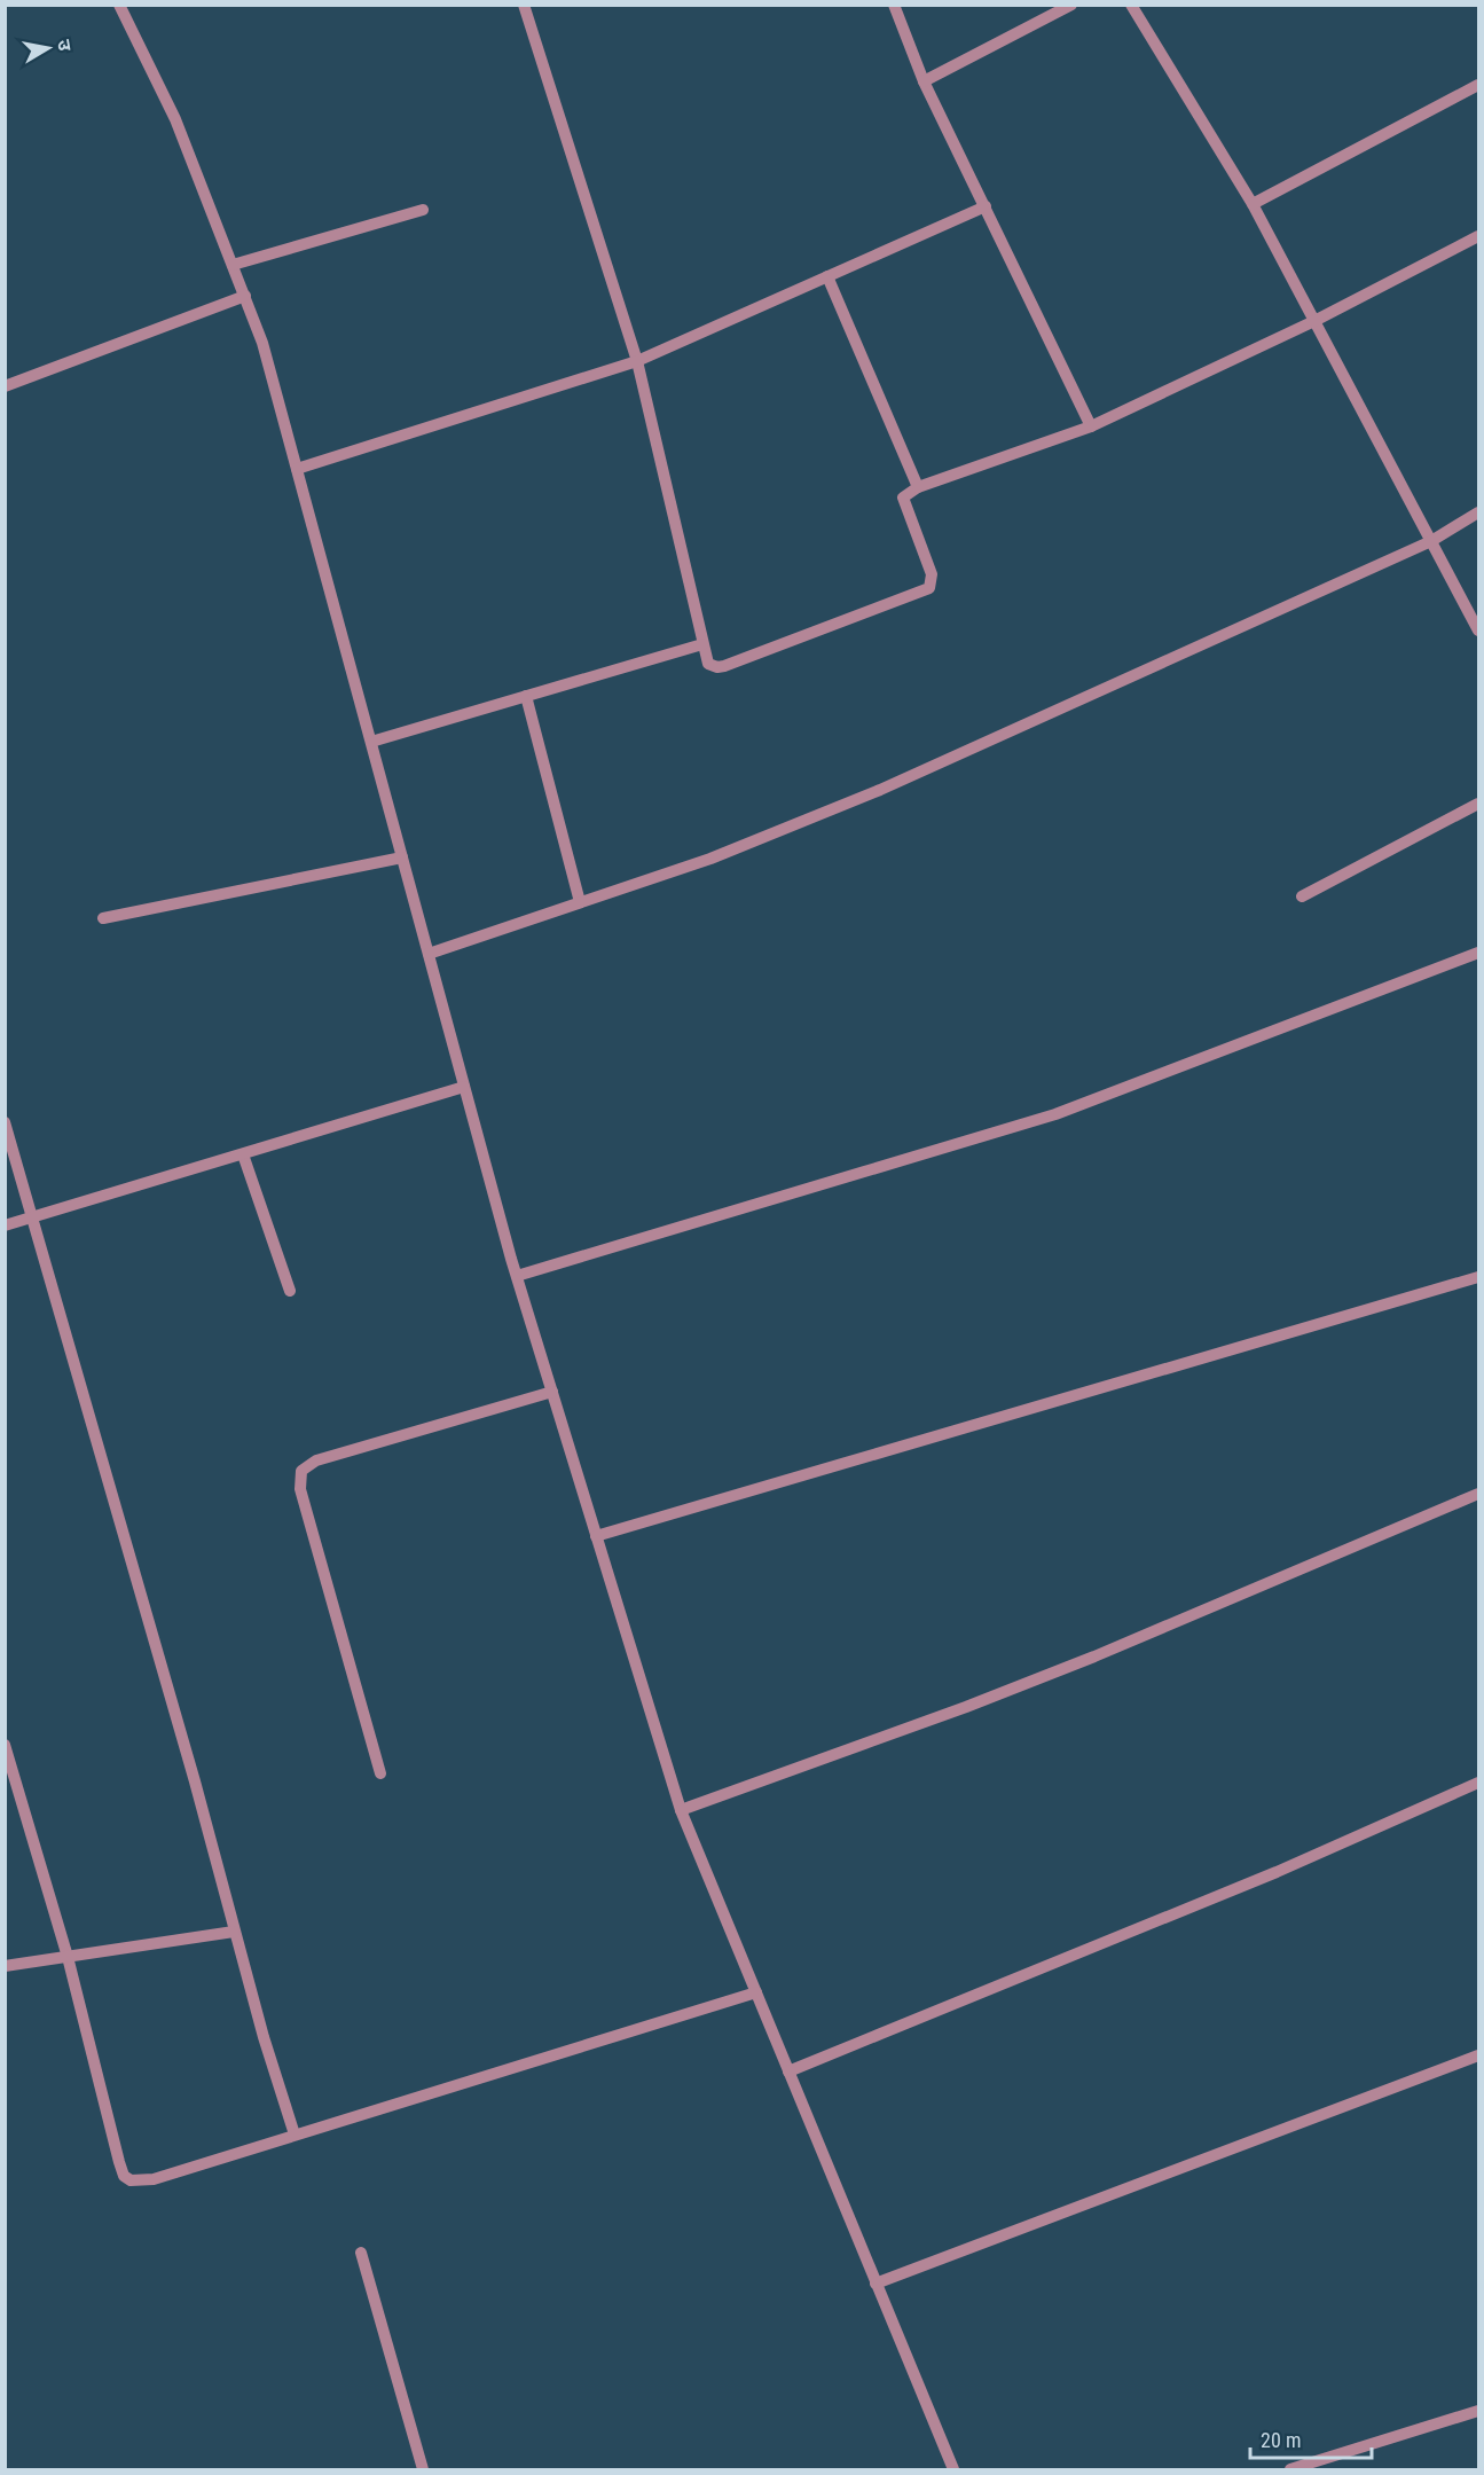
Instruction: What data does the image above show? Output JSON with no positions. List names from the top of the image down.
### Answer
{
  "scale_bar": "20 m",
  "north": "right"
}
